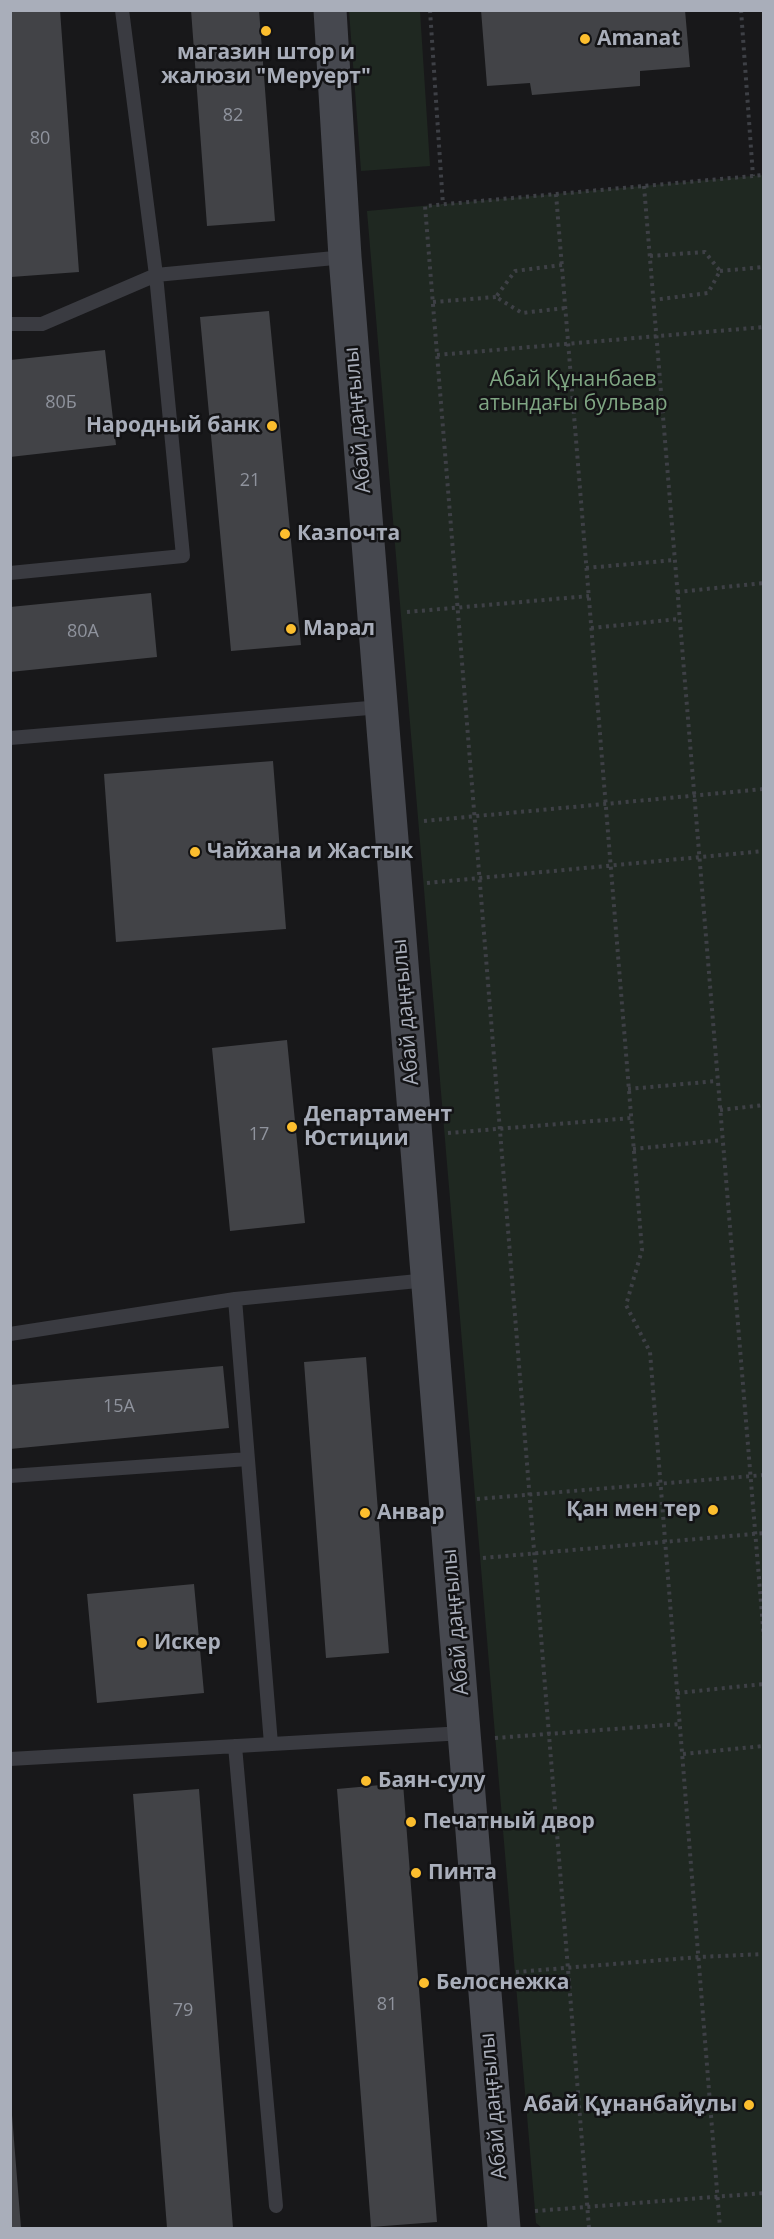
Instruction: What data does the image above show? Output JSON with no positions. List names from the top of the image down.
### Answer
{
  "streets": {
    "main road": ["Абай даңғылы"]
  },
  "parks": ["Абай Құнанбаев атындағы бульвар"],
  "places": [
    "магазин штор и жалюзи \"Меруерт\"",
    "Amanat",
    "Народный банк",
    "Казпочта",
    "Марал",
    "Чайхана и Жастык",
    "Департамент Юстиции",
    "Қан мен тер",
    "Анвар",
    "Искер",
    "Баян-сулу",
    "Печатный двор",
    "Пинта",
    "Белоснежка",
    "Абай Құнанбайұлы"
  ],
  "house_numbers": [
    "82",
    "80",
    "80Б",
    "21",
    "80А",
    "17",
    "15А",
    "81",
    "79"
  ]
}
